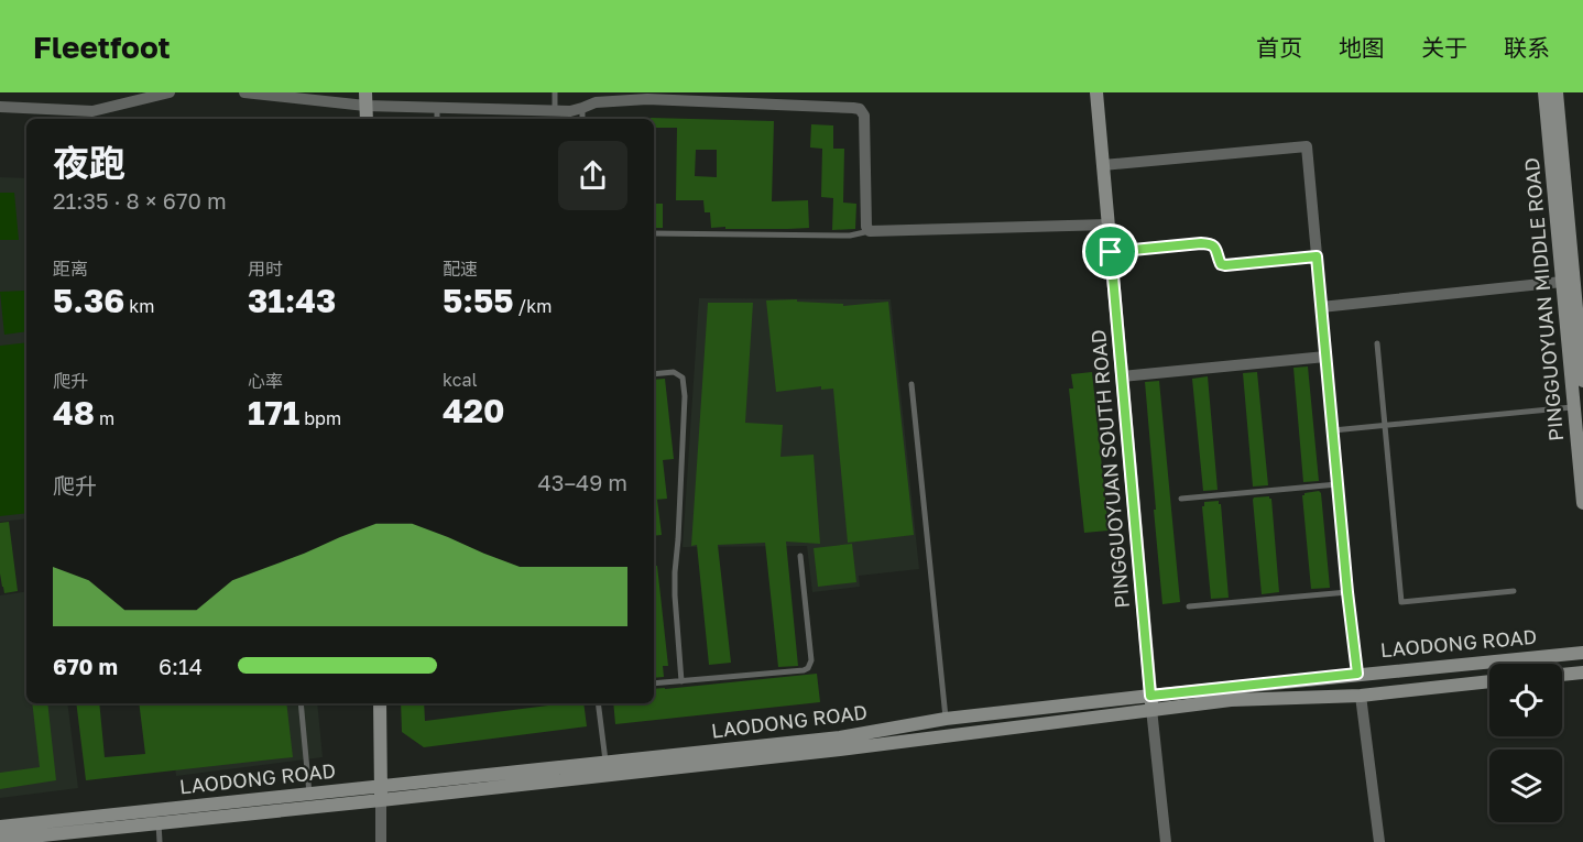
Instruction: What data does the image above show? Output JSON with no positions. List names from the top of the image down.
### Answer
{
  "streets": {
    "street": ["PINGGUOYUAN MIDDLE ROAD", "PINGGUOYUAN SOUTH ROAD", "LAODONG ROAD"]
  },
  "crossings": [
    ["PINGGUOYUAN SOUTH ROAD", "LAODONG ROAD"]
  ],
  "page": {
    "header": "Fleetfoot",
    "nav": [
      "首页",
      "地图",
      "关于",
      "联系"
    ],
    "heading": ["夜跑", "21:35 · 8 × 670 m"],
    "stats": [
      ["距离", "5.36 km"],
      ["用时", "31:43"],
      ["配速", "5:55 /km"],
      ["爬升", "48 m"],
      ["心率", "171 bpm"],
      ["kcal", "420"]
    ],
    "chart": ["爬升", "43–49 m"],
    "list": [
      {
        "name": "670 m",
        "note": "6:14"
      }
    ]
  }
}
